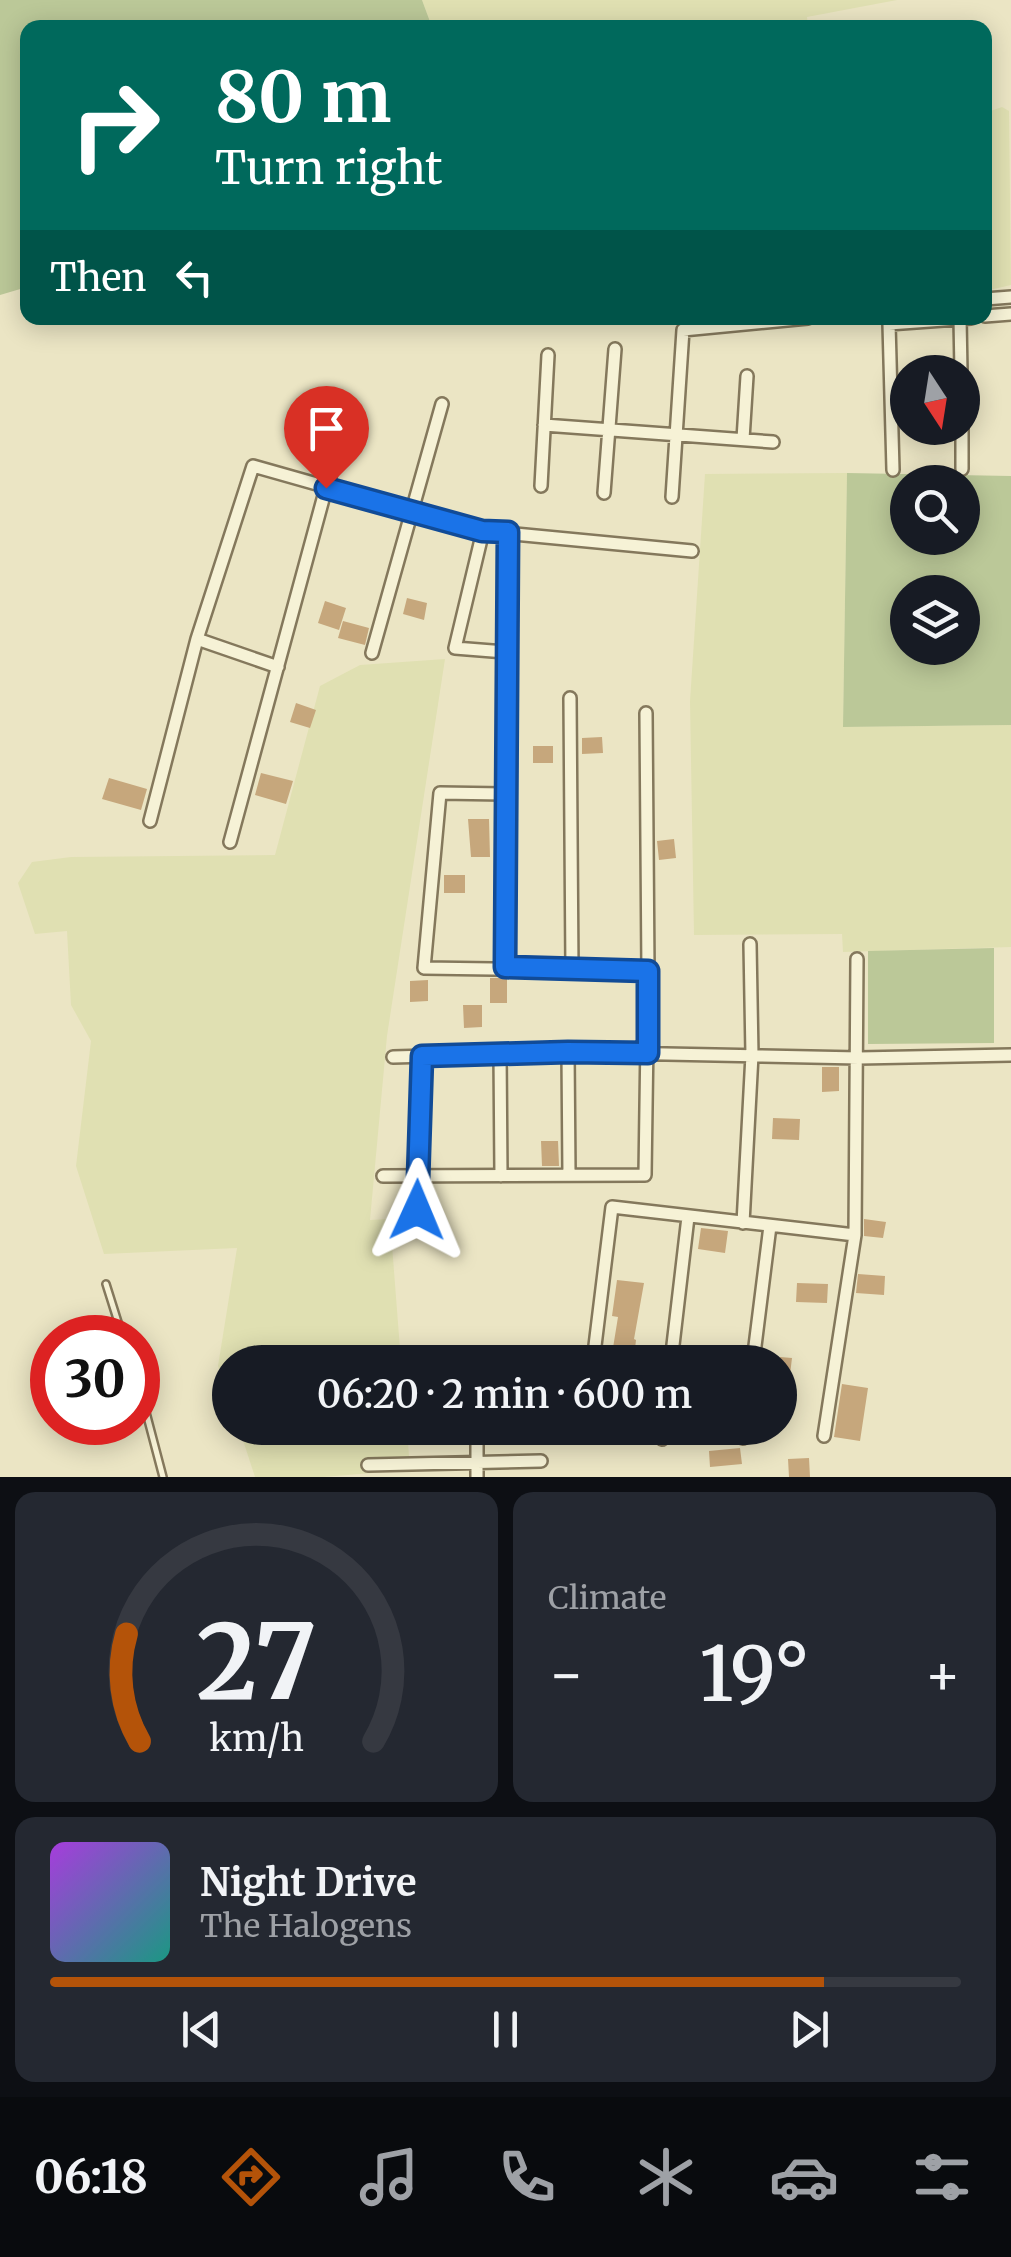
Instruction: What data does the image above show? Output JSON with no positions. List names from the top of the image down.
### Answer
{
  "north": "bottom",
  "page": {
    "turn": ["80 m", "Turn right"],
    "then": "Then",
    "limit": "30",
    "trip": "06:20 · 2 min · 600 m",
    "tile": "Climate",
    "heat": ["−", "19°", "+"],
    "song": ["Night Drive", "The Halogens"],
    "tabs": "06:18",
    "gauge": ["27", "km/h"]
  }
}
